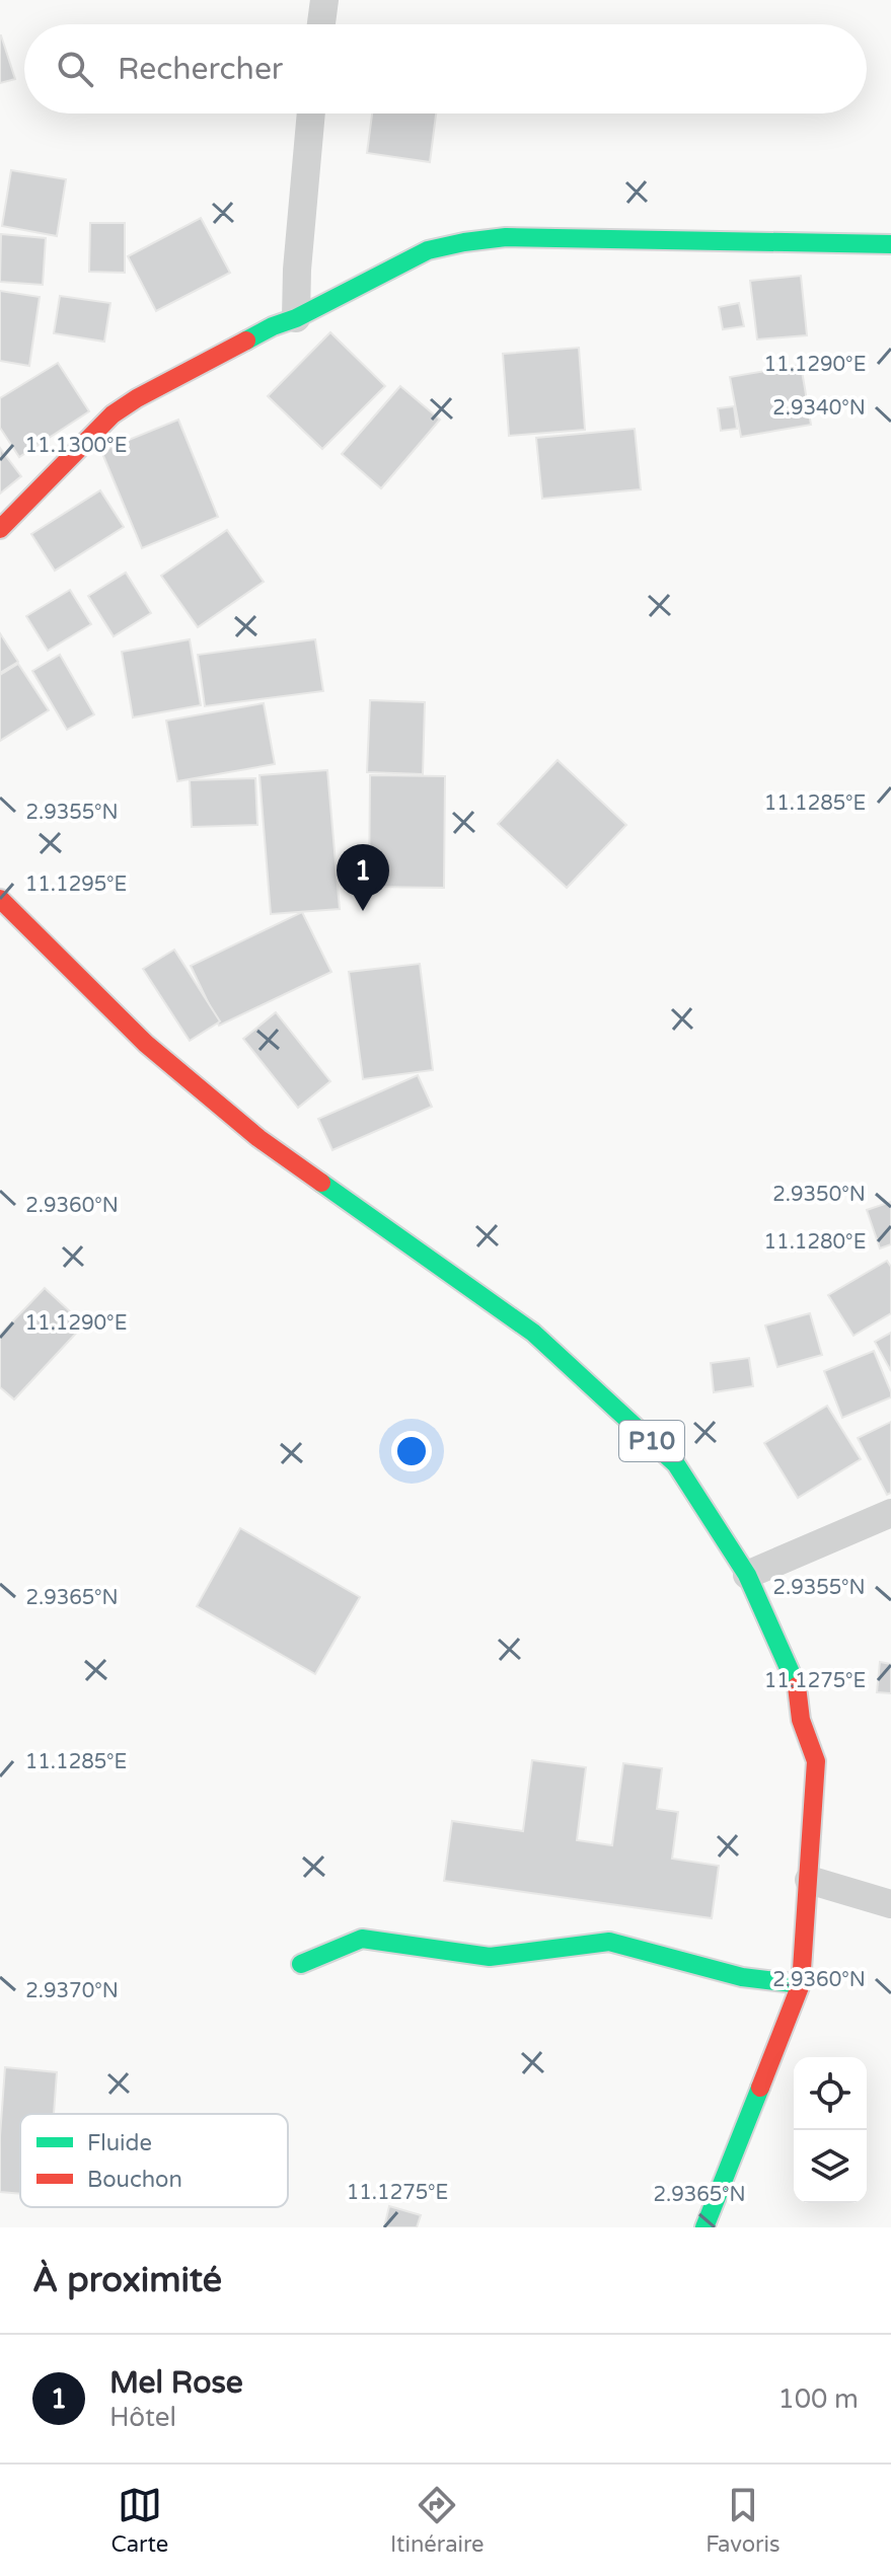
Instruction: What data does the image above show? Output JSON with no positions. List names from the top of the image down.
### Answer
{
  "streets": {
    "main road": ["P10"]
  },
  "legend": ["Fluide", "Bouchon"],
  "page": {
    "search": "Rechercher",
    "pins": "1",
    "heading": "À proximité",
    "list": [
      {
        "mark": "1",
        "name": "Mel Rose",
        "note": "Hôtel",
        "value": "100 m"
      }
    ],
    "nav": ["Carte", "Itinéraire", "Favoris"]
  },
  "coordinates": [
    "11.1290°E",
    "2.9340°N",
    "11.1300°E",
    "11.1285°E",
    "2.9355°N",
    "11.1295°E",
    "2.9350°N",
    "2.9360°N",
    "11.1280°E",
    "2.9365°N",
    "11.1275°E",
    "2.9370°N"
  ]
}
